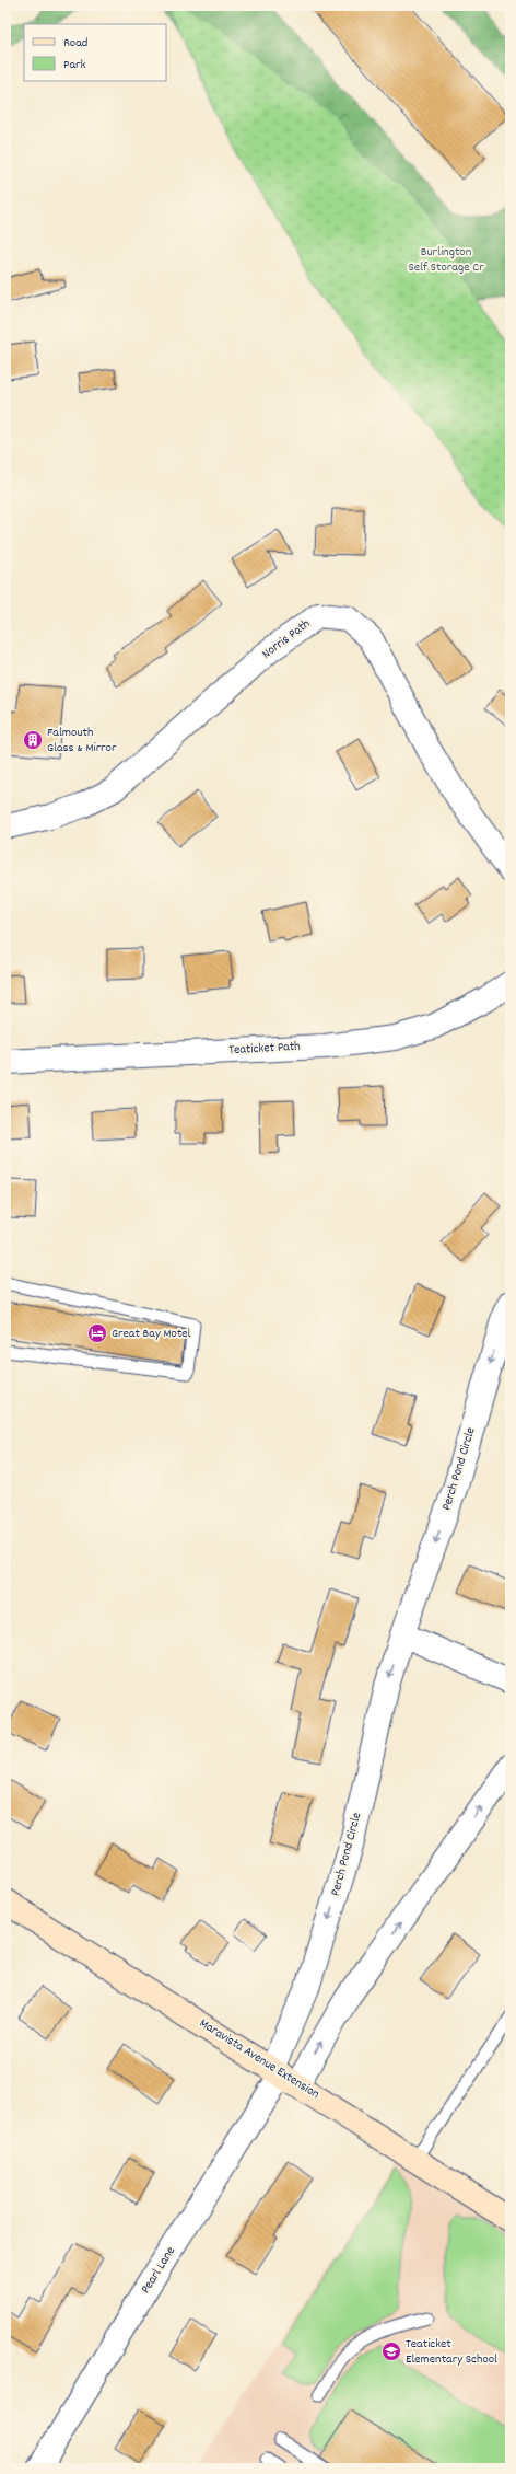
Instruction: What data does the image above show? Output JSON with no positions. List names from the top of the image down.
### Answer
{
  "streets": {
    "main road": ["Maravista Avenue Extension"],
    "street": [
      "Norris Path",
      "Teaticket Path",
      "Perch Pond Circle",
      "Pearl Lane"
    ]
  },
  "crossings": [
    ["Perch Pond Circle", "Maravista Avenue Extension"],
    ["Perch Pond Circle", "Pearl Lane"],
    ["Maravista Avenue Extension", "Pearl Lane"]
  ],
  "parks": ["Burlington Self Storage Cr"],
  "places": {
    "building": ["Falmouth Glass & Mirror"],
    "hotel": ["Great Bay Motel"],
    "school or university": ["Teaticket Elementary School"]
  },
  "legend": ["Road", "Park"]
}
